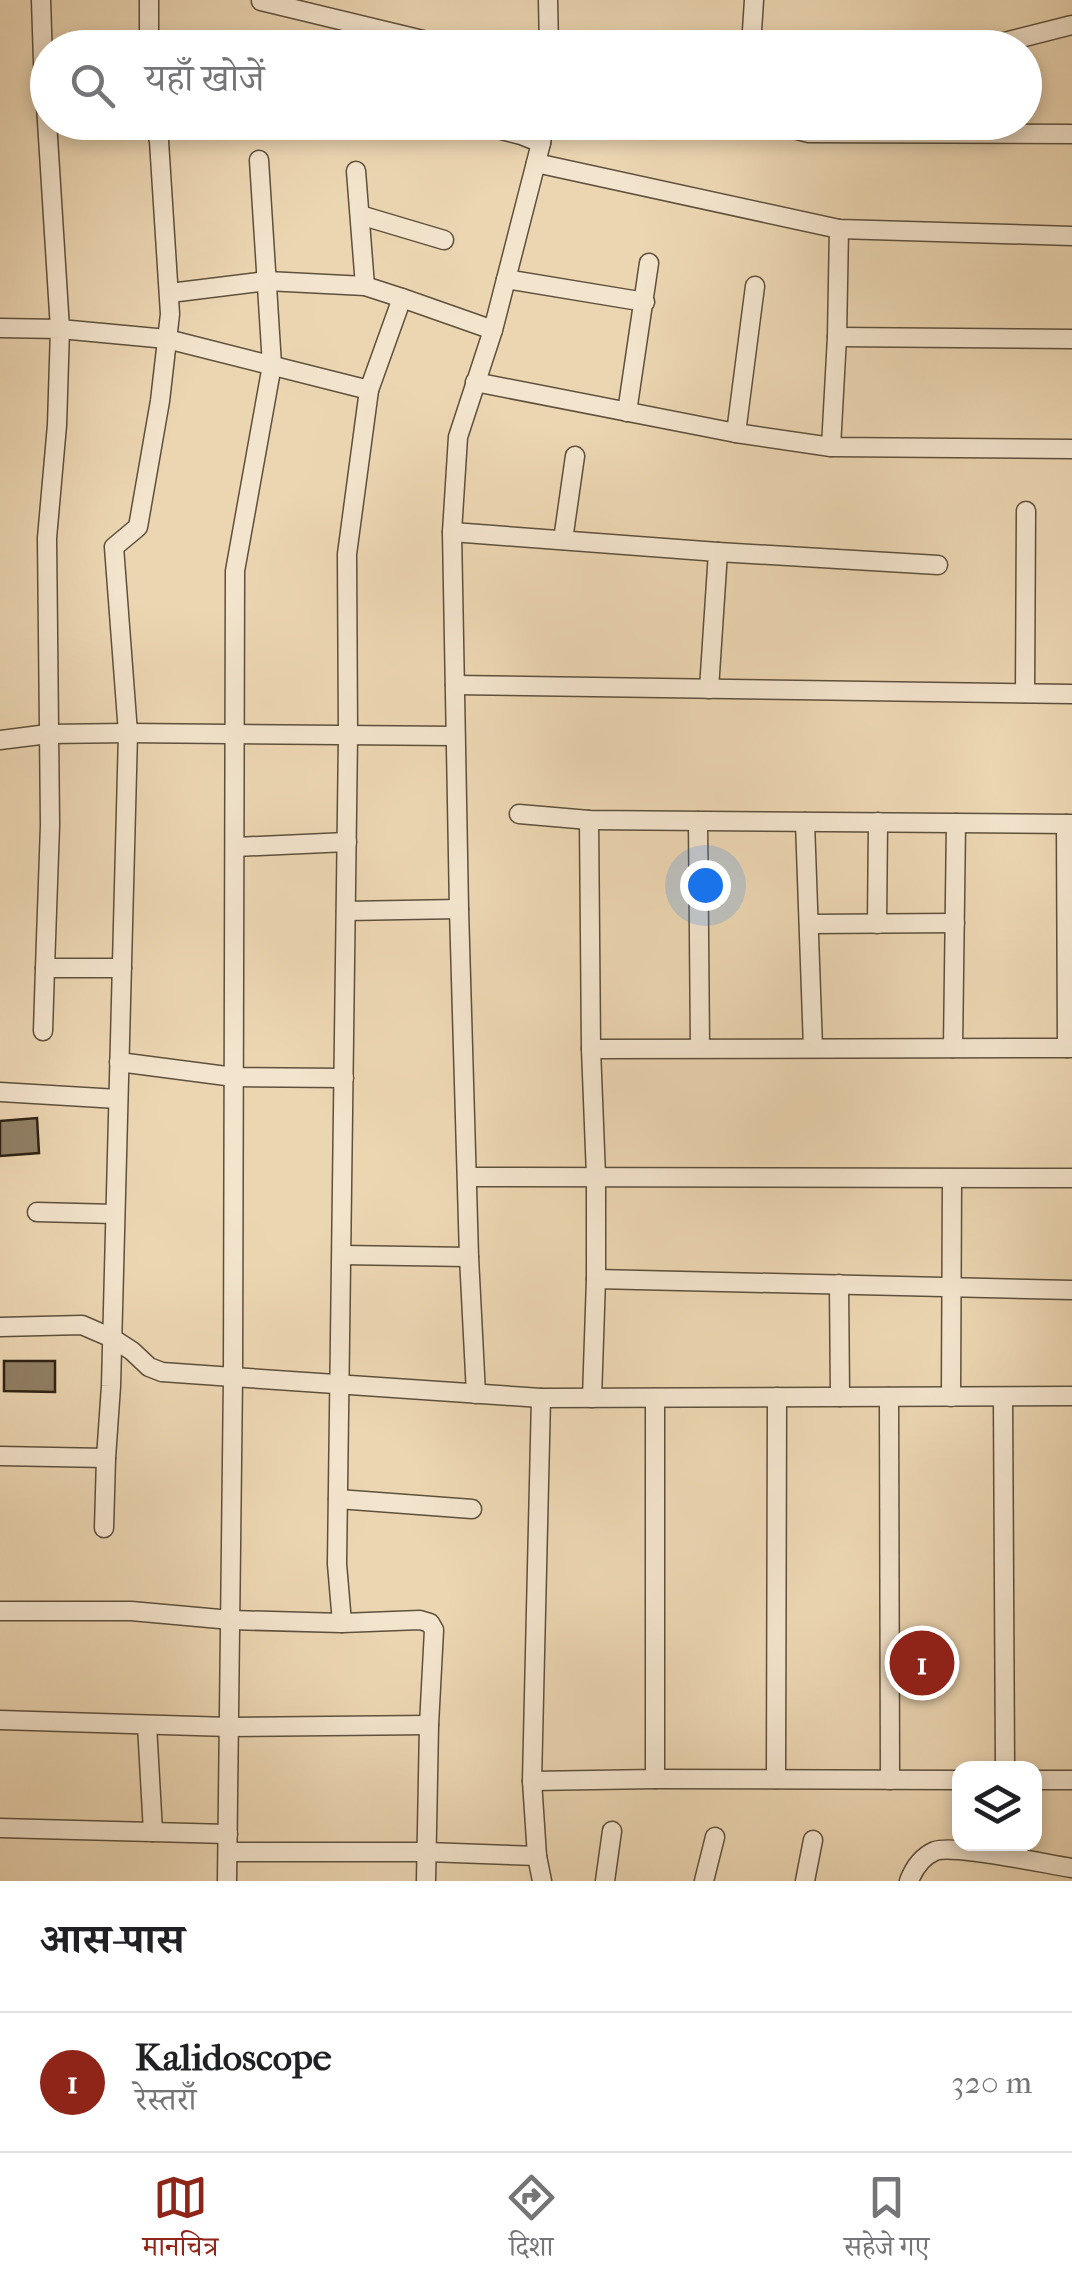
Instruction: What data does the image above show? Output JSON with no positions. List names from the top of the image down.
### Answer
{
  "page": {
    "search": "यहाँ खोजें",
    "pins": "1",
    "heading": "आस-पास",
    "list": [
      {
        "mark": "1",
        "name": "Kalidoscope",
        "note": "रेस्तराँ",
        "value": "320 m"
      }
    ],
    "nav": ["मानचित्र", "दिशा", "सहेजे गए"]
  }
}
